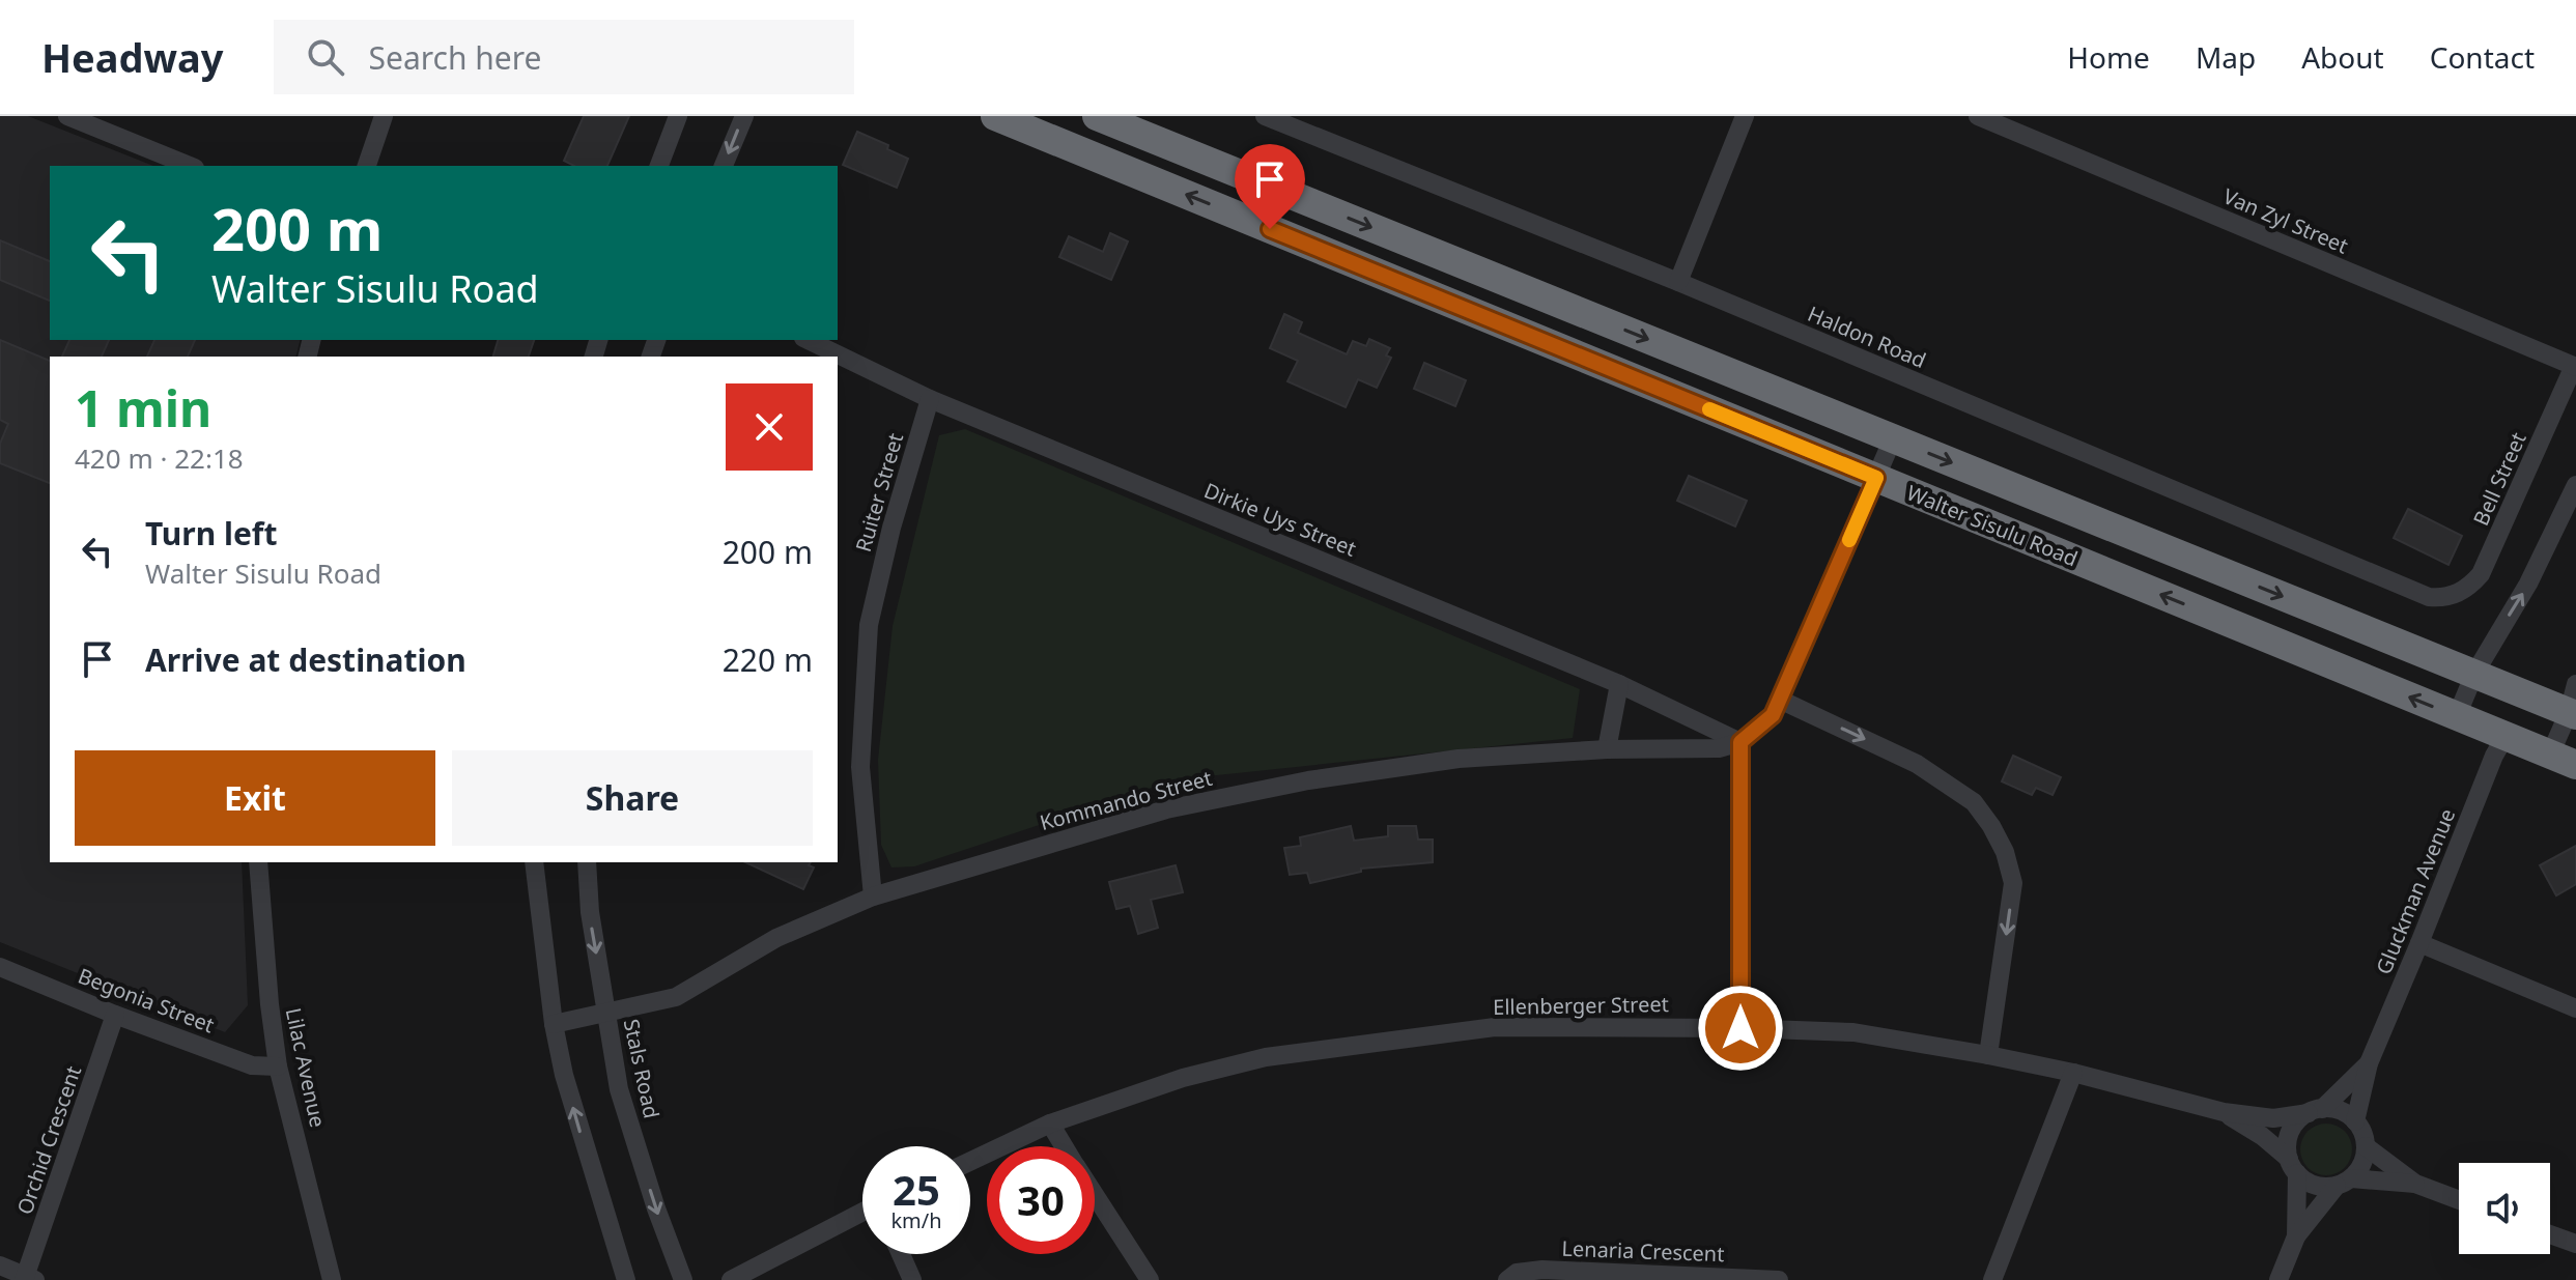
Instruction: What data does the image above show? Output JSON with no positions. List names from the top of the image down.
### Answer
{
  "streets": {
    "highway": ["Walter Sisulu Road"],
    "street": [
      "Van Zyl Street",
      "Haldon Road",
      "Bell Street",
      "Ruiter Street",
      "Dirkie Uys Street",
      "Kommando Street",
      "Gluckman Avenue",
      "Begonia Street",
      "Ellenberger Street",
      "Lilac Avenue",
      "Stals Road",
      "Orchid Crescent",
      "Lenaria Crescent"
    ]
  },
  "crossings": [
    ["Van Zyl Street", "Bell Street"],
    ["Haldon Road", "Bell Street"],
    ["Ruiter Street", "Dirkie Uys Street"],
    ["Ruiter Street", "Kommando Street"],
    ["Dirkie Uys Street", "Kommando Street"],
    ["Walter Sisulu Road", "Gluckman Avenue"],
    ["Kommando Street", "Stals Road"],
    ["Gluckman Avenue", "Ellenberger Street"],
    ["Begonia Street", "Lilac Avenue"],
    ["Begonia Street", "Orchid Crescent"]
  ],
  "page": {
    "header": "Headway",
    "search": "Search here",
    "nav": [
      "Home",
      "Map",
      "About",
      "Contact"
    ],
    "turn": ["200 m", "Walter Sisulu Road"],
    "heading": ["1 min", "420 m · 22:18"],
    "list": [
      {
        "name": "Turn left",
        "note": "Walter Sisulu Road",
        "value": "200 m"
      },
      {
        "name": "Arrive at destination",
        "value": "220 m"
      }
    ],
    "buttons": ["Exit", "Share"],
    "speed": "25 km/h",
    "limit": "30"
  }
}
